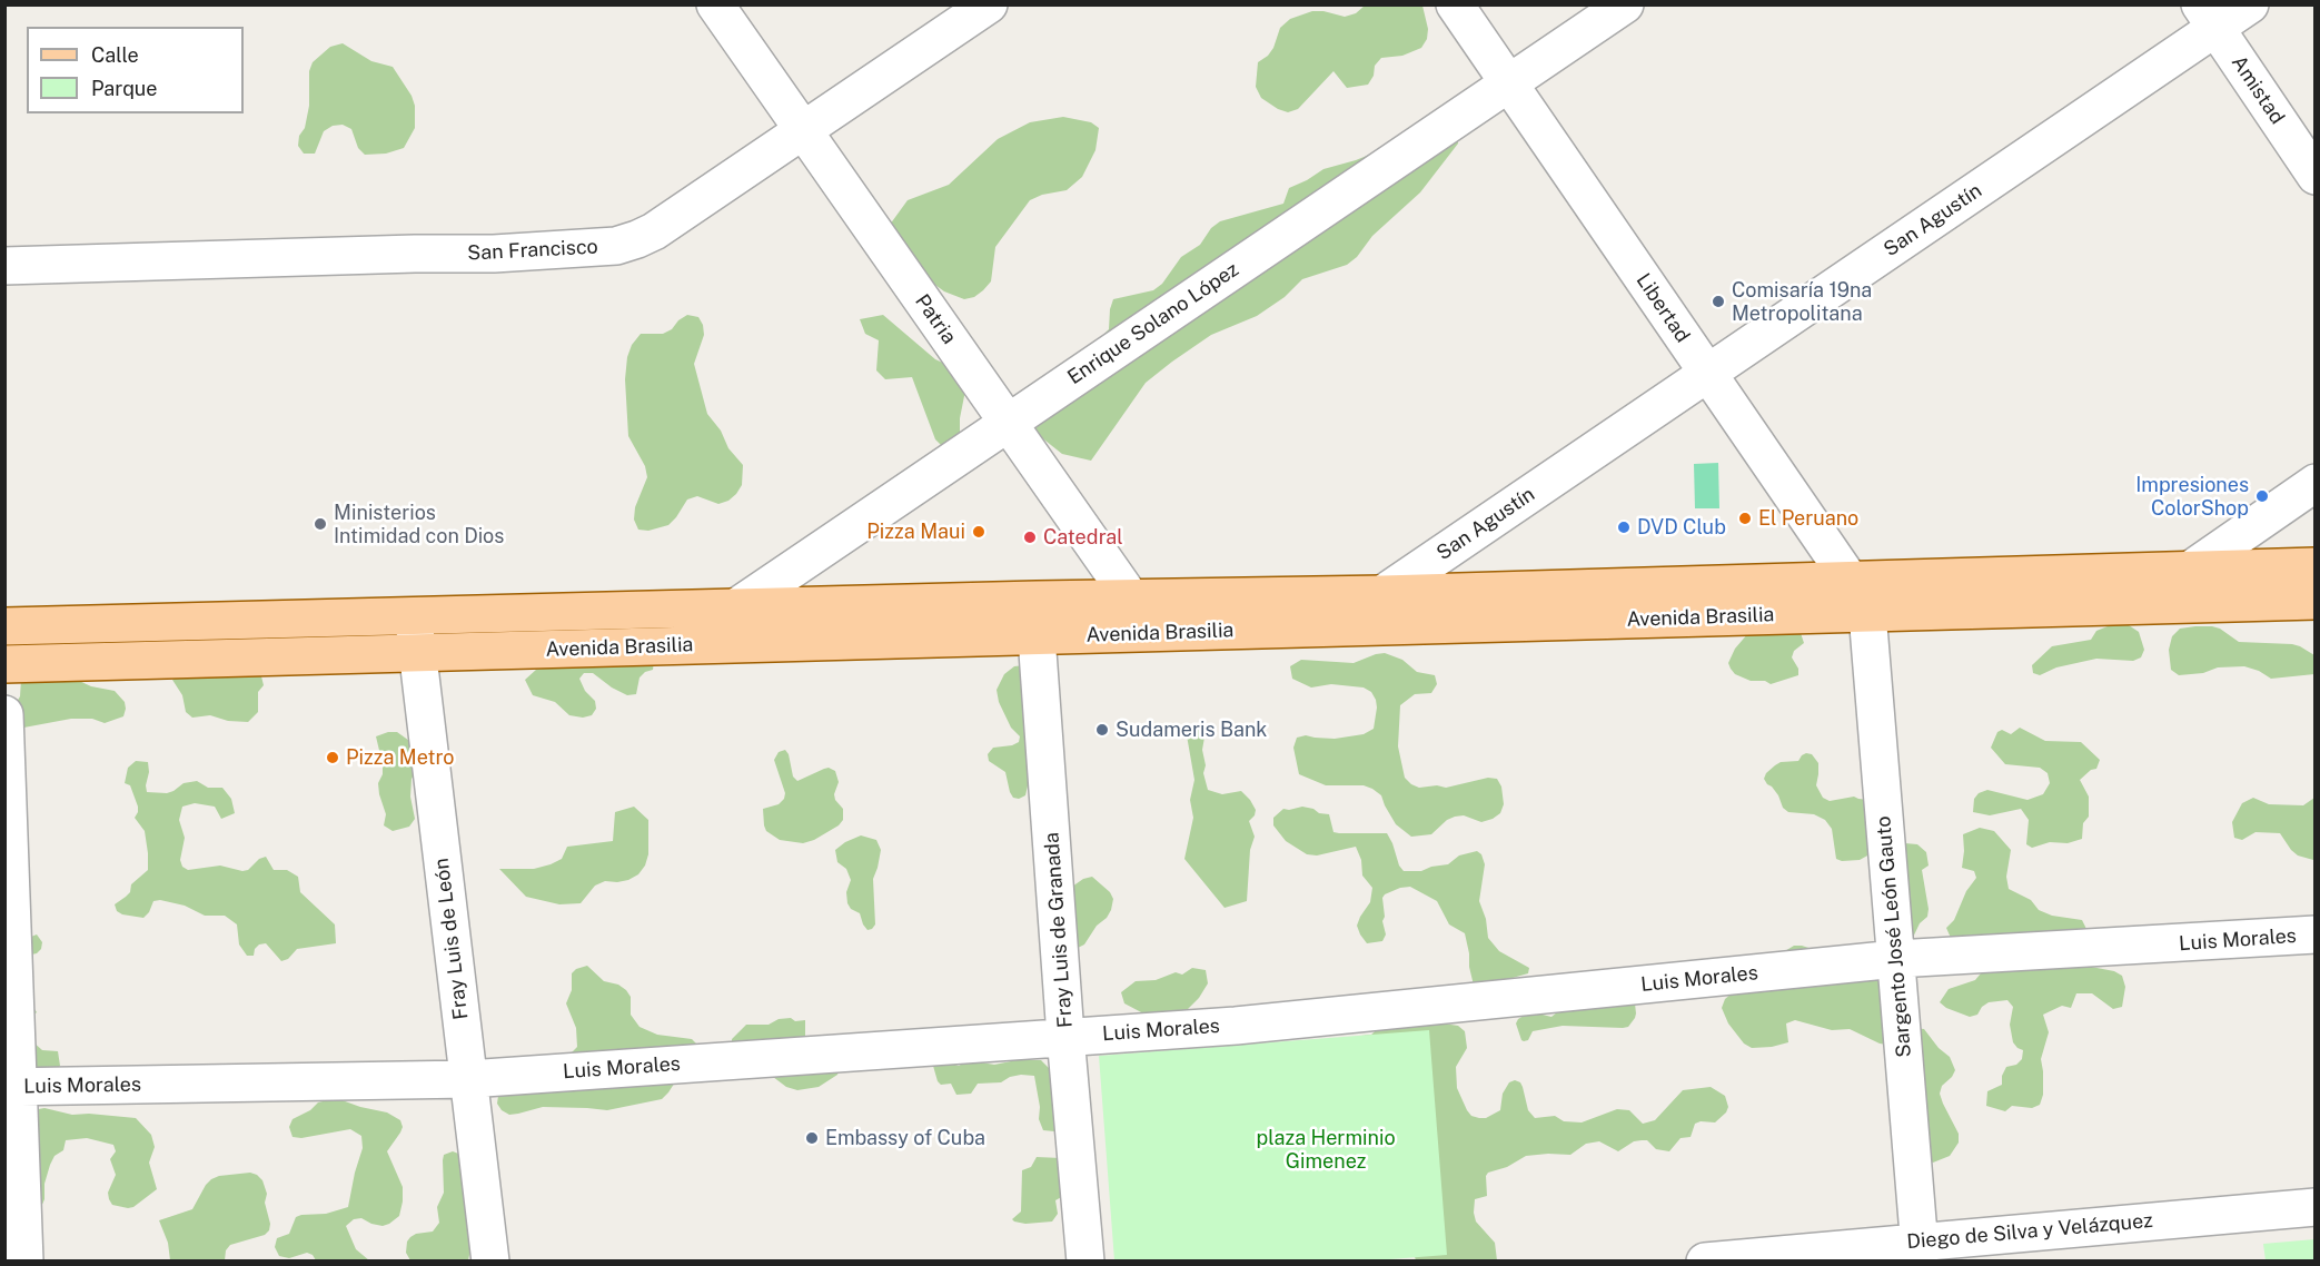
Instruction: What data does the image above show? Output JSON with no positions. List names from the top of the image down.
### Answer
{
  "streets": {
    "main road": ["Avenida Brasilia"],
    "street": [
      "Amistad",
      "San Agustín",
      "San Francisco",
      "Libertad",
      "Patria",
      "Enrique Solano López",
      "Fray Luis de Granada",
      "Sargento José León Gauto",
      "Fray Luis de León",
      "Luis Morales",
      "Diego de Silva y Velázquez"
    ]
  },
  "crossings": [
    ["Amistad", "San Agustín"],
    ["San Agustín", "Libertad"],
    ["San Agustín", "Avenida Brasilia"],
    ["San Francisco", "Patria"],
    ["Libertad", "Enrique Solano López"],
    ["Libertad", "Avenida Brasilia"],
    ["Libertad", "Sargento José León Gauto"],
    ["Patria", "Enrique Solano López"],
    ["Patria", "Avenida Brasilia"],
    ["Enrique Solano López", "Avenida Brasilia"],
    ["Avenida Brasilia", "Fray Luis de Granada"],
    ["Avenida Brasilia", "Sargento José León Gauto"],
    ["Avenida Brasilia", "Fray Luis de León"],
    ["Fray Luis de Granada", "Luis Morales"],
    ["Sargento José León Gauto", "Luis Morales"],
    ["Sargento José León Gauto", "Diego de Silva y Velázquez"],
    ["Fray Luis de León", "Luis Morales"]
  ],
  "parks": ["plaza Herminio Gimenez"],
  "places": [
    "Comisaría 19na Metropolitana",
    "Impresiones ColorShop",
    "El Peruano",
    "Ministerios Intimidad con Dios",
    "DVD Club",
    "Pizza Maui",
    "Catedral",
    "Sudameris Bank",
    "Pizza Metro",
    "Embassy of Cuba"
  ],
  "legend": ["Calle", "Parque"]
}
